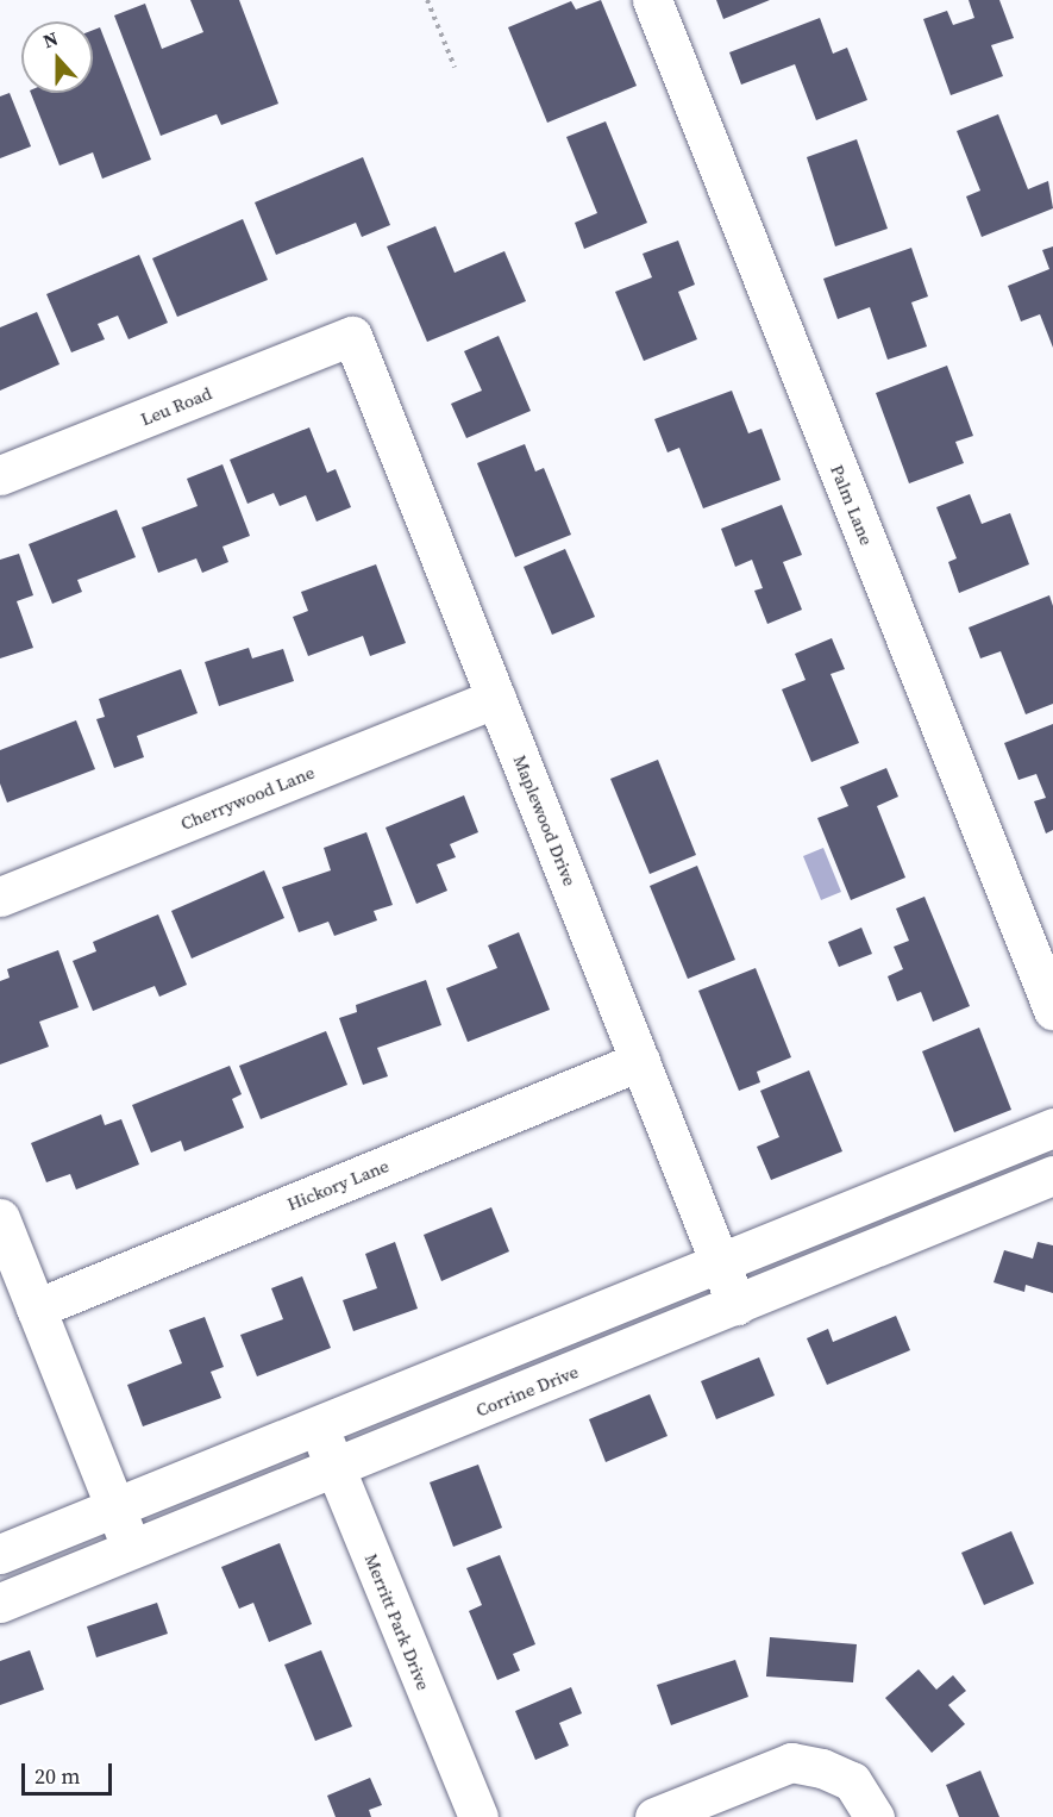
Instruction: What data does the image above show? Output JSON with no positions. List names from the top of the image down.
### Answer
{
  "streets": {
    "street": [
      "Leu Road",
      "Palm Lane",
      "Cherrywood Lane",
      "Maplewood Drive",
      "Hickory Lane",
      "Corrine Drive",
      "Merritt Park Drive"
    ]
  },
  "crossings": [
    ["Leu Road", "Maplewood Drive"],
    ["Cherrywood Lane", "Maplewood Drive"],
    ["Maplewood Drive", "Hickory Lane"],
    ["Maplewood Drive", "Corrine Drive"],
    ["Corrine Drive", "Merritt Park Drive"]
  ],
  "scale_bar": "20 m",
  "north": "top"
}
